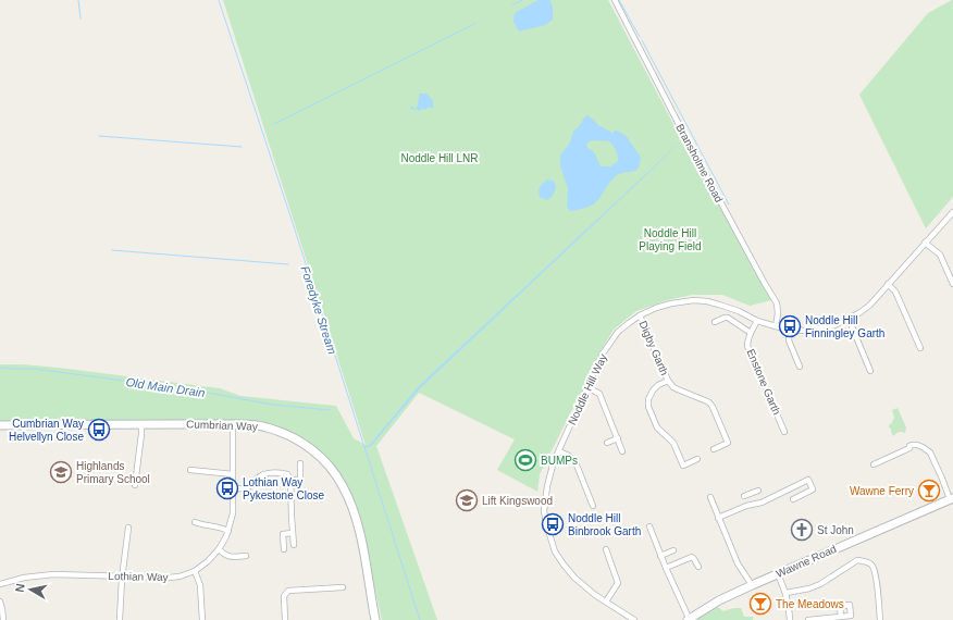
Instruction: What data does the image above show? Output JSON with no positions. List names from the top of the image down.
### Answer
{
  "streets": {
    "street": [
      "Bransholme Road",
      "Digby Garth",
      "Enstone Garth",
      "Noddle Hill Way",
      "Cumbrian Way",
      "Wawne Road",
      "Lothian Way"
    ]
  },
  "crossings": [
    ["Bransholme Road", "Noddle Hill Way"],
    ["Digby Garth", "Noddle Hill Way"],
    ["Enstone Garth", "Noddle Hill Way"],
    ["Cumbrian Way", "Lothian Way"]
  ],
  "water": ["Foredyke Stream", "Old Main Drain"],
  "parks": ["Noddle Hill LNR", "Noddle Hill Playing Field"],
  "places": {
    "bus stop": [
      "Noddle Hill Finningley Garth",
      "Cumbrian Way Helvellyn Close",
      "Lothian Way Pykestone Close",
      "Noddle Hill Binbrook Garth"
    ],
    "sports": ["BUMPs"],
    "school or university": ["Highlands Primary School", "Lift Kingswood"],
    "bar": ["Wawne Ferry", "The Meadows"],
    "church": ["St John"]
  },
  "north": "left"
}
